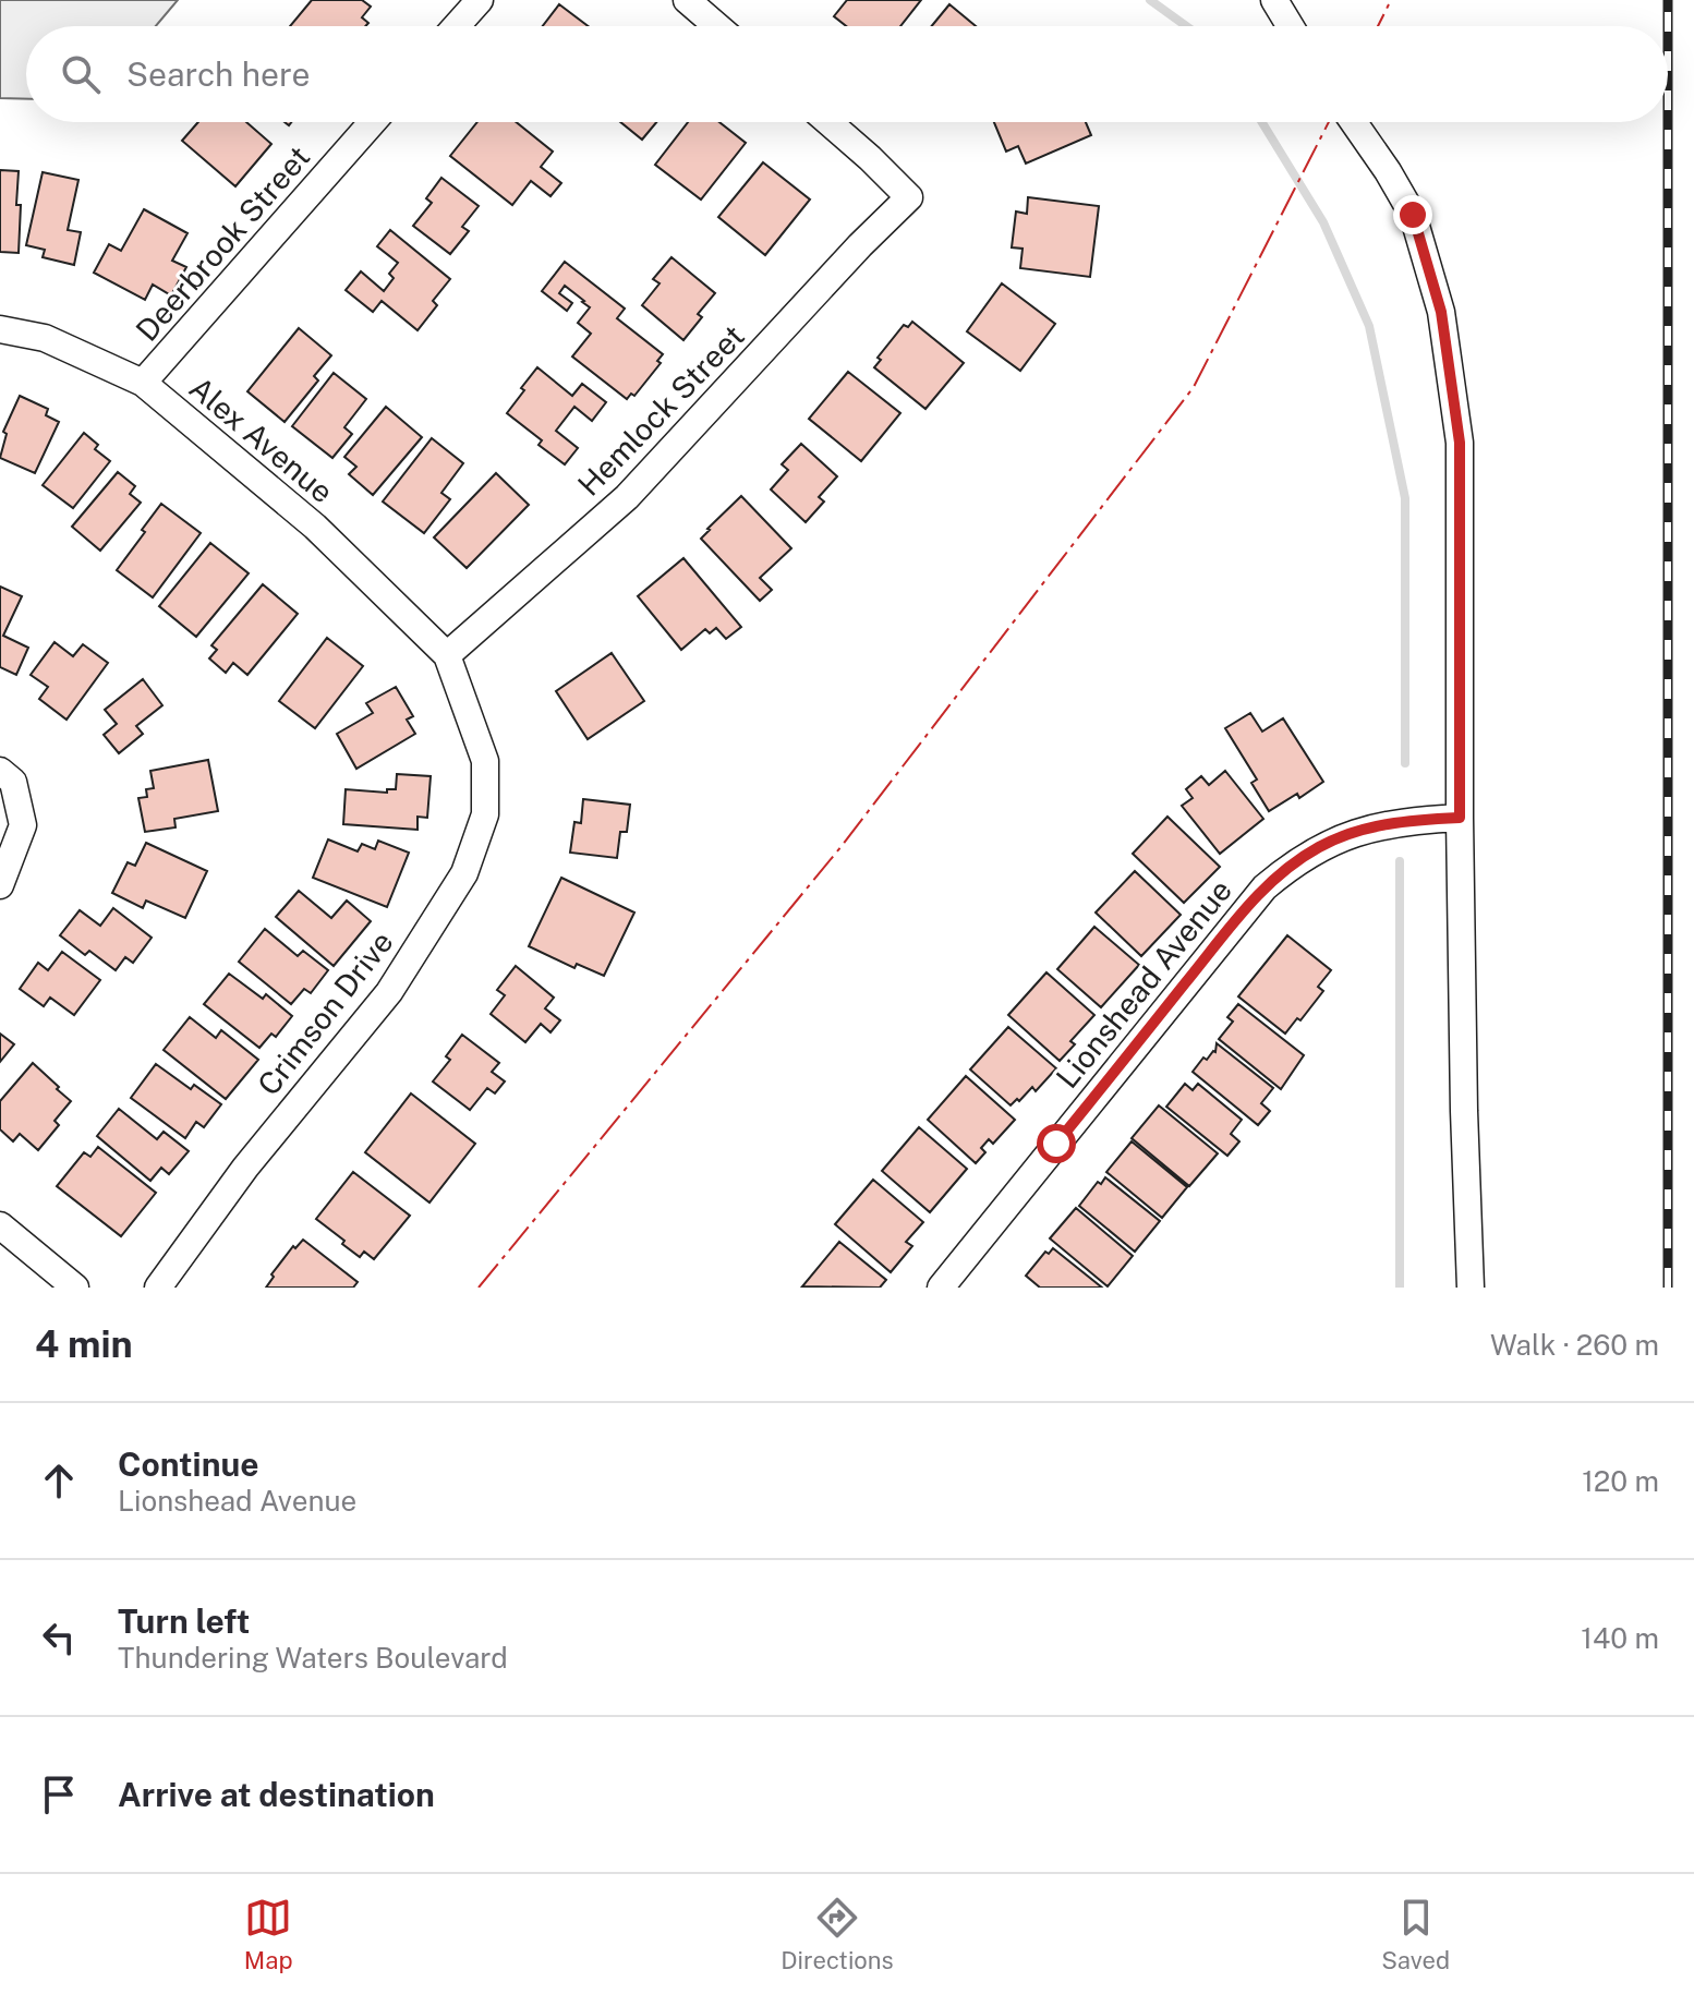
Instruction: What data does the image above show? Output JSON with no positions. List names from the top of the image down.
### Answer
{
  "streets": {
    "street": [
      "Deerbrook Street",
      "Hemlock Street",
      "Alex Avenue",
      "Lionshead Avenue",
      "Crimson Drive"
    ]
  },
  "crossings": [
    ["Deerbrook Street", "Alex Avenue"],
    ["Hemlock Street", "Alex Avenue"],
    ["Hemlock Street", "Crimson Drive"],
    ["Alex Avenue", "Crimson Drive"]
  ],
  "page": {
    "search": "Search here",
    "heading": ["4 min", "Walk · 260 m"],
    "list": [
      ["Continue", "Lionshead Avenue", "120 m"],
      ["Turn left", "Thundering Waters Boulevard", "140 m"],
      "Arrive at destination"
    ],
    "nav": ["Map", "Directions", "Saved"]
  }
}
